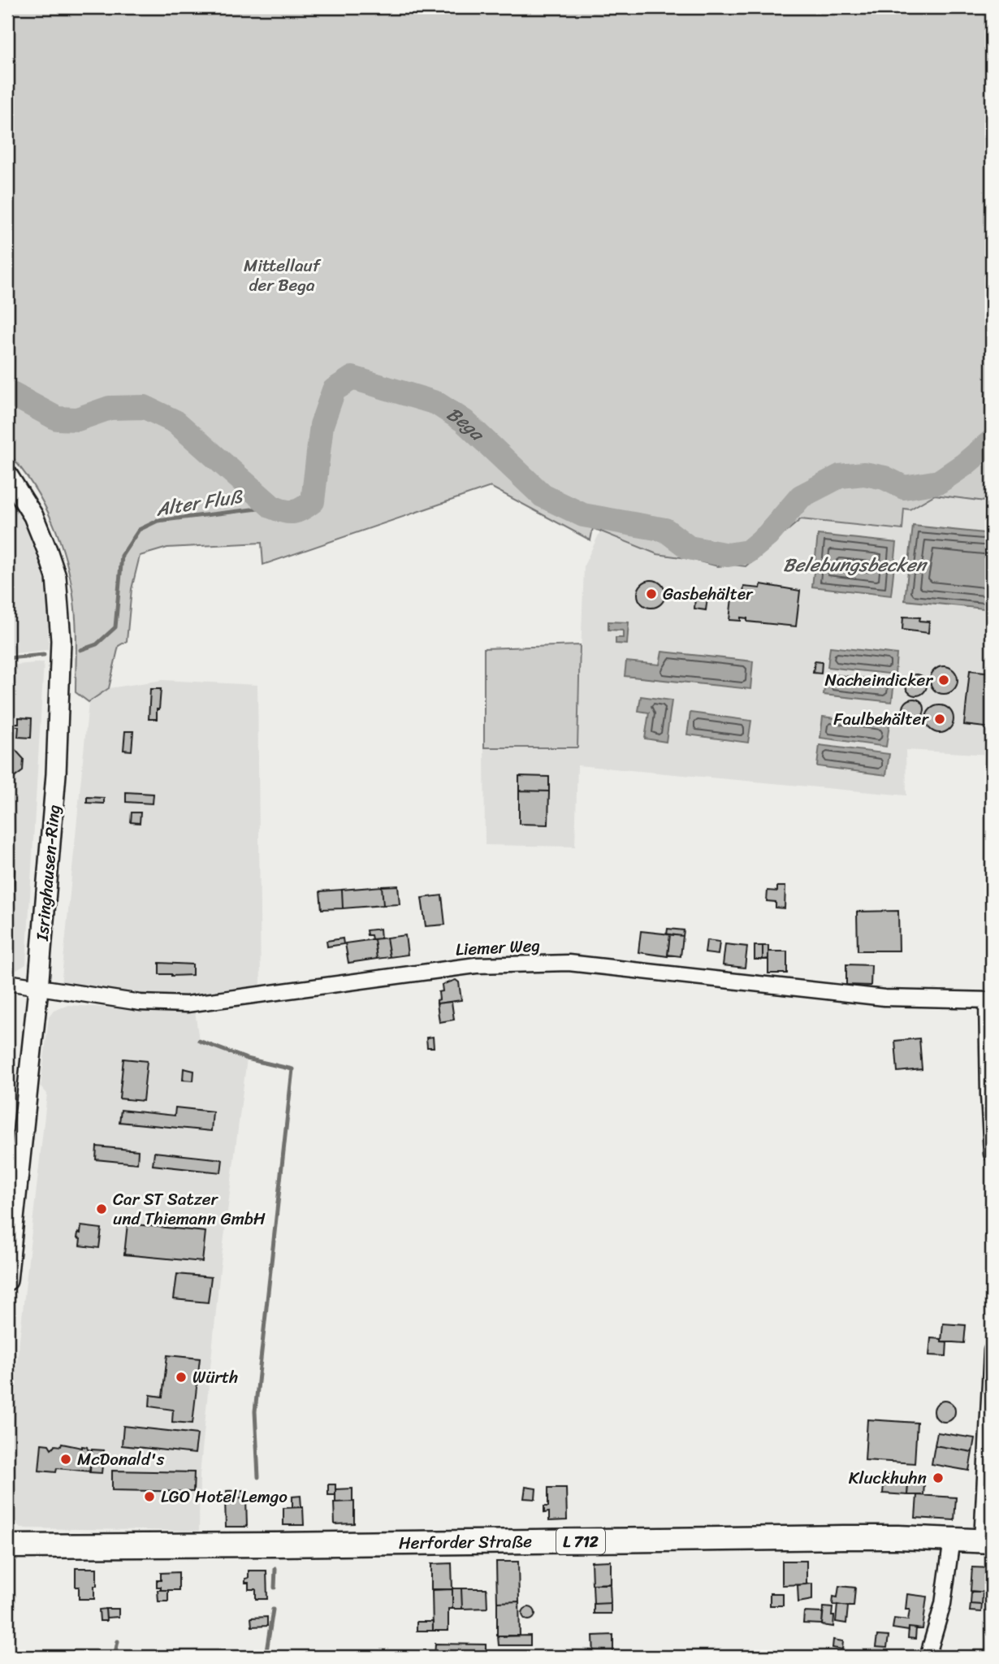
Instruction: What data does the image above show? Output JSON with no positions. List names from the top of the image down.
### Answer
{
  "streets": {
    "main road": ["L 712", "Herforder Straße"],
    "street": ["Isringhausen-Ring", "Liemer Weg"]
  },
  "crossings": [
    ["Isringhausen-Ring", "Liemer Weg"]
  ],
  "water": ["Bega", "Alter Fluß", "Belebungsbecken"],
  "parks": ["Mittellauf der Bega"],
  "places": [
    "Gasbehälter",
    "Nacheindicker",
    "Faulbehälter",
    "Car ST Satzer und Thiemann GmbH",
    "Würth",
    "McDonald's",
    "Kluckhuhn",
    "LGO Hotel Lemgo"
  ]
}
